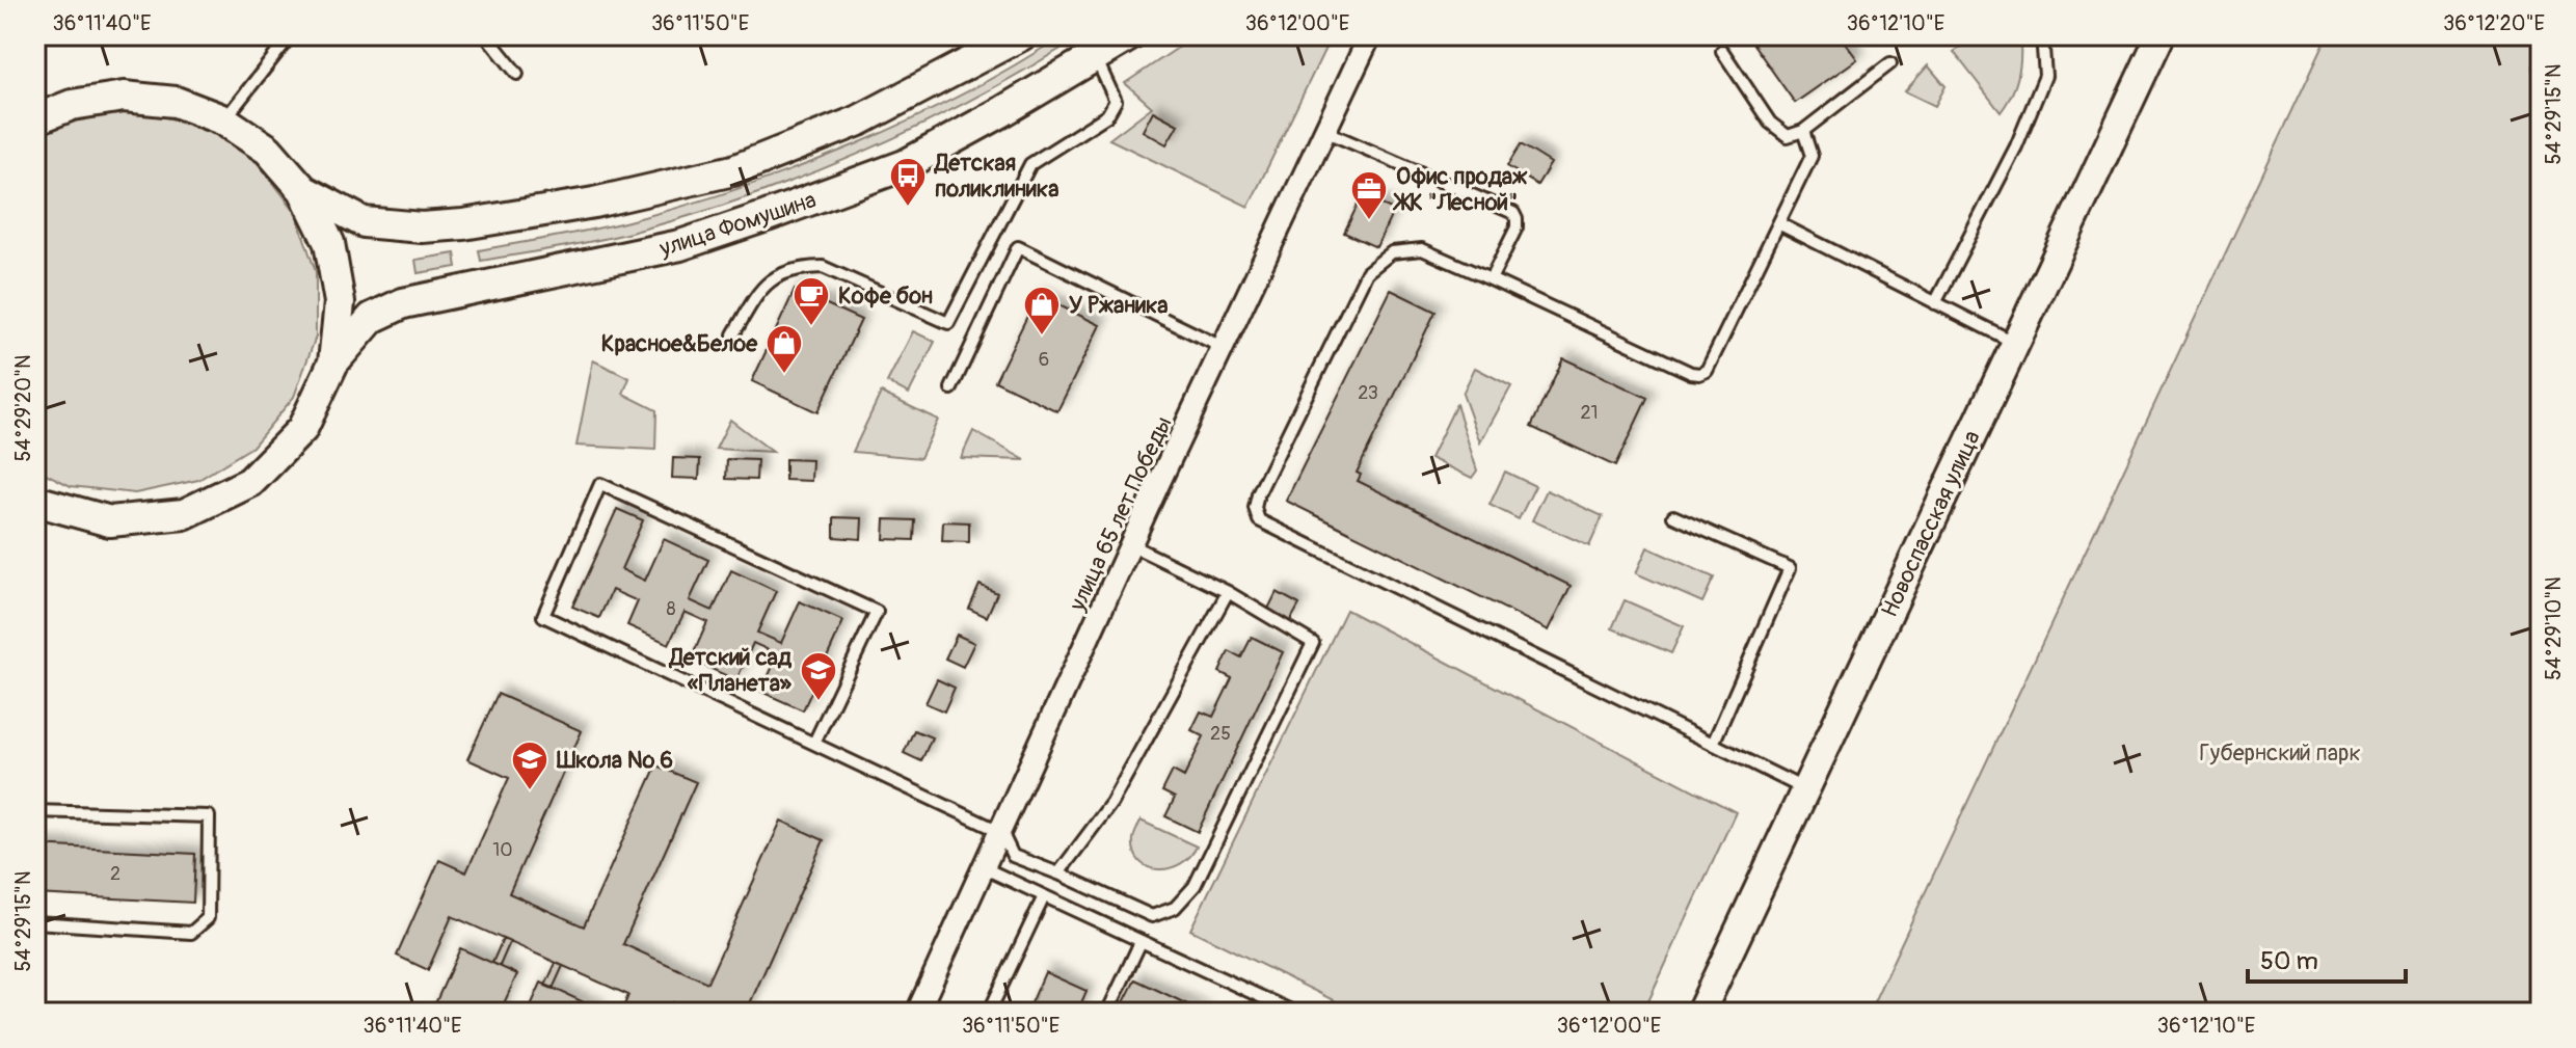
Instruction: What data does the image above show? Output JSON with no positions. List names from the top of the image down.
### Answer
{
  "streets": {
    "main road": ["улица Фомушина"],
    "street": ["улица 65 лет Победы", "Новоспасская улица"]
  },
  "parks": ["Губернский парк"],
  "places": {
    "bus stop": ["Детская поликлиника"],
    "office": ["Офис продаж ЖК \"Лесной\""],
    "cafe": ["Кофе бон"],
    "shop": ["У Ржаника", "Красное&Белое"],
    "school or university": ["Детский сад «Планета»", "Школа № 6"]
  },
  "house_numbers": [
    "6",
    "23",
    "21",
    "8",
    "25",
    "10",
    "2"
  ],
  "scale_bar": "50 m",
  "coordinates": [
    "36°11'40\"E",
    "36°11'50\"E",
    "36°12'00\"E",
    "36°12'10\"E",
    "36°12'20\"E",
    "54°29'15\"N",
    "54°29'20\"N",
    "54°29'10\"N"
  ]
}
